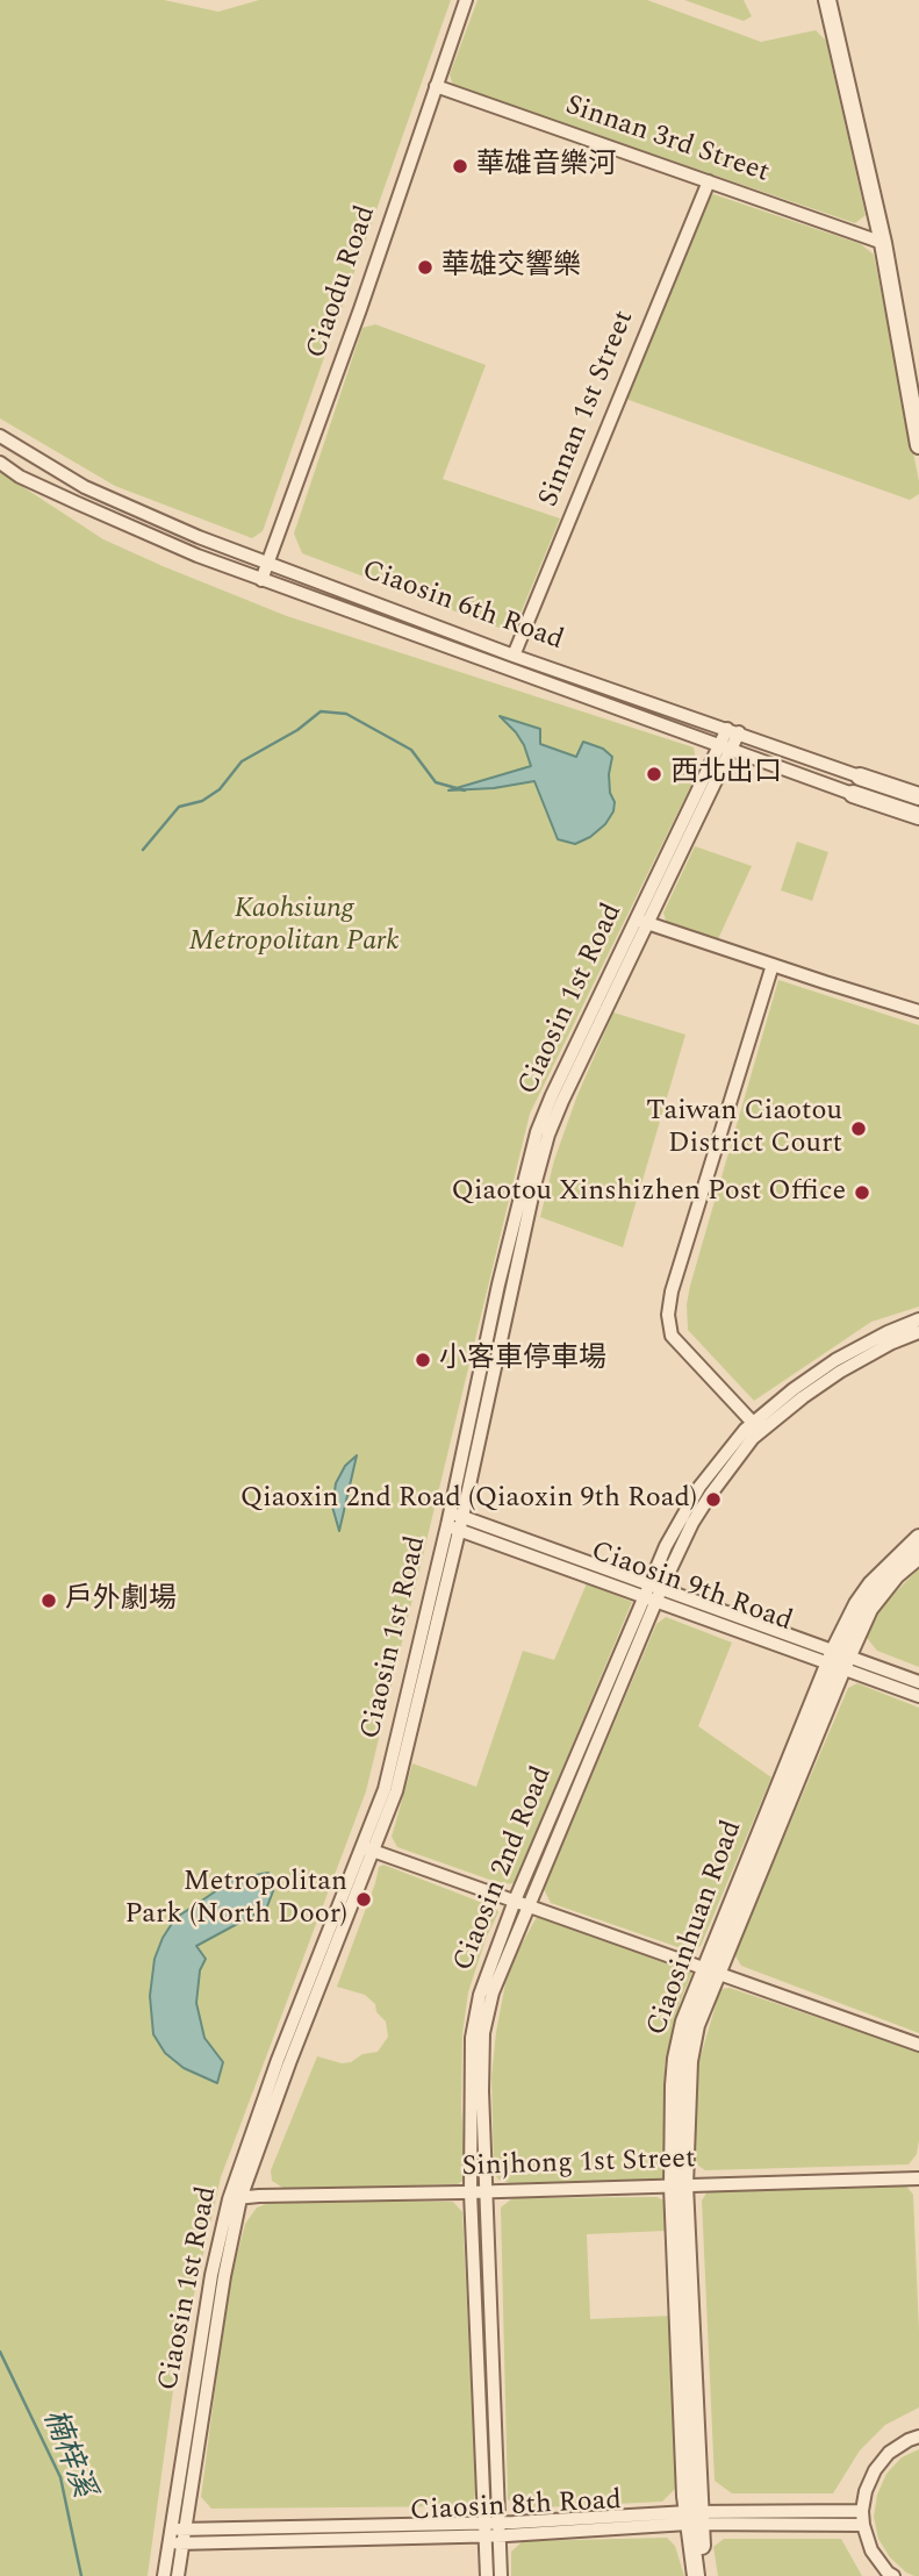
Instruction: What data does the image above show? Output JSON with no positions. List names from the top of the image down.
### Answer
{
  "streets": {
    "street": [
      "Sinnan 3rd Street",
      "Ciaodu Road",
      "Sinnan 1st Street",
      "Ciaosin 6th Road",
      "Ciaosin 1st Road",
      "Ciaosin 9th Road",
      "Ciaosin 2nd Road",
      "Ciaosinhuan Road",
      "Sinjhong 1st Street",
      "Ciaosin 8th Road"
    ]
  },
  "crossings": [
    ["Sinnan 3rd Street", "Ciaodu Road"],
    ["Sinnan 3rd Street", "Sinnan 1st Street"],
    ["Ciaodu Road", "Ciaosin 6th Road"],
    ["Sinnan 1st Street", "Ciaosin 6th Road"],
    ["Ciaosin 6th Road", "Ciaosin 1st Road"],
    ["Ciaosin 1st Road", "Ciaosin 9th Road"],
    ["Ciaosin 1st Road", "Sinjhong 1st Street"],
    ["Ciaosin 1st Road", "Ciaosin 8th Road"],
    ["Ciaosin 9th Road", "Ciaosin 2nd Road"],
    ["Ciaosin 9th Road", "Ciaosinhuan Road"],
    ["Ciaosin 2nd Road", "Sinjhong 1st Street"],
    ["Ciaosin 2nd Road", "Ciaosin 8th Road"],
    ["Ciaosinhuan Road", "Sinjhong 1st Street"],
    ["Ciaosinhuan Road", "Ciaosin 8th Road"]
  ],
  "water": ["楠梓溪"],
  "parks": ["Kaohsiung Metropolitan Park"],
  "places": [
    "華雄音樂河",
    "華雄交響樂",
    "西北出口",
    "Taiwan Ciaotou District Court",
    "Qiaotou Xinshizhen Post Office",
    "小客車停車場",
    "Qiaoxin 2nd Road (Qiaoxin 9th Road)",
    "戶外劇場",
    "Metropolitan Park (North Door)"
  ]
}
